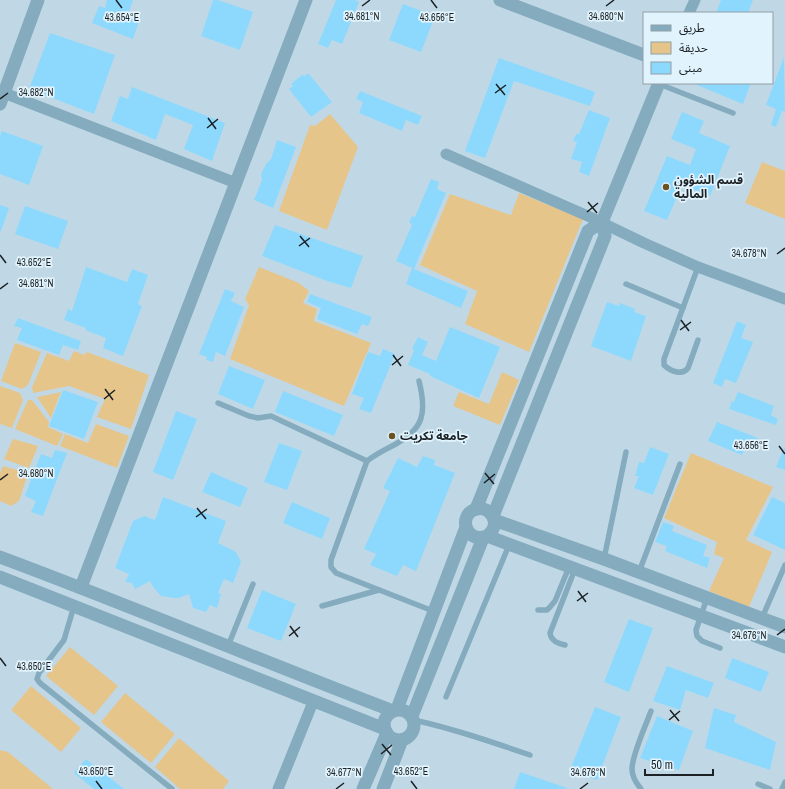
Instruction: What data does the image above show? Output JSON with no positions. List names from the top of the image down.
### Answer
{
  "places": ["قسم الشؤون المالية", "جامعة تكريت"],
  "legend": ["طريق", "حديقة", "مبنى"],
  "scale_bar": "50 m",
  "coordinates": [
    "34.681°N",
    "34.680°N",
    "43.654°E",
    "43.656°E",
    "34.682°N",
    "34.678°N",
    "43.652°E",
    "34.676°N",
    "43.650°E",
    "34.677°N"
  ]
}
